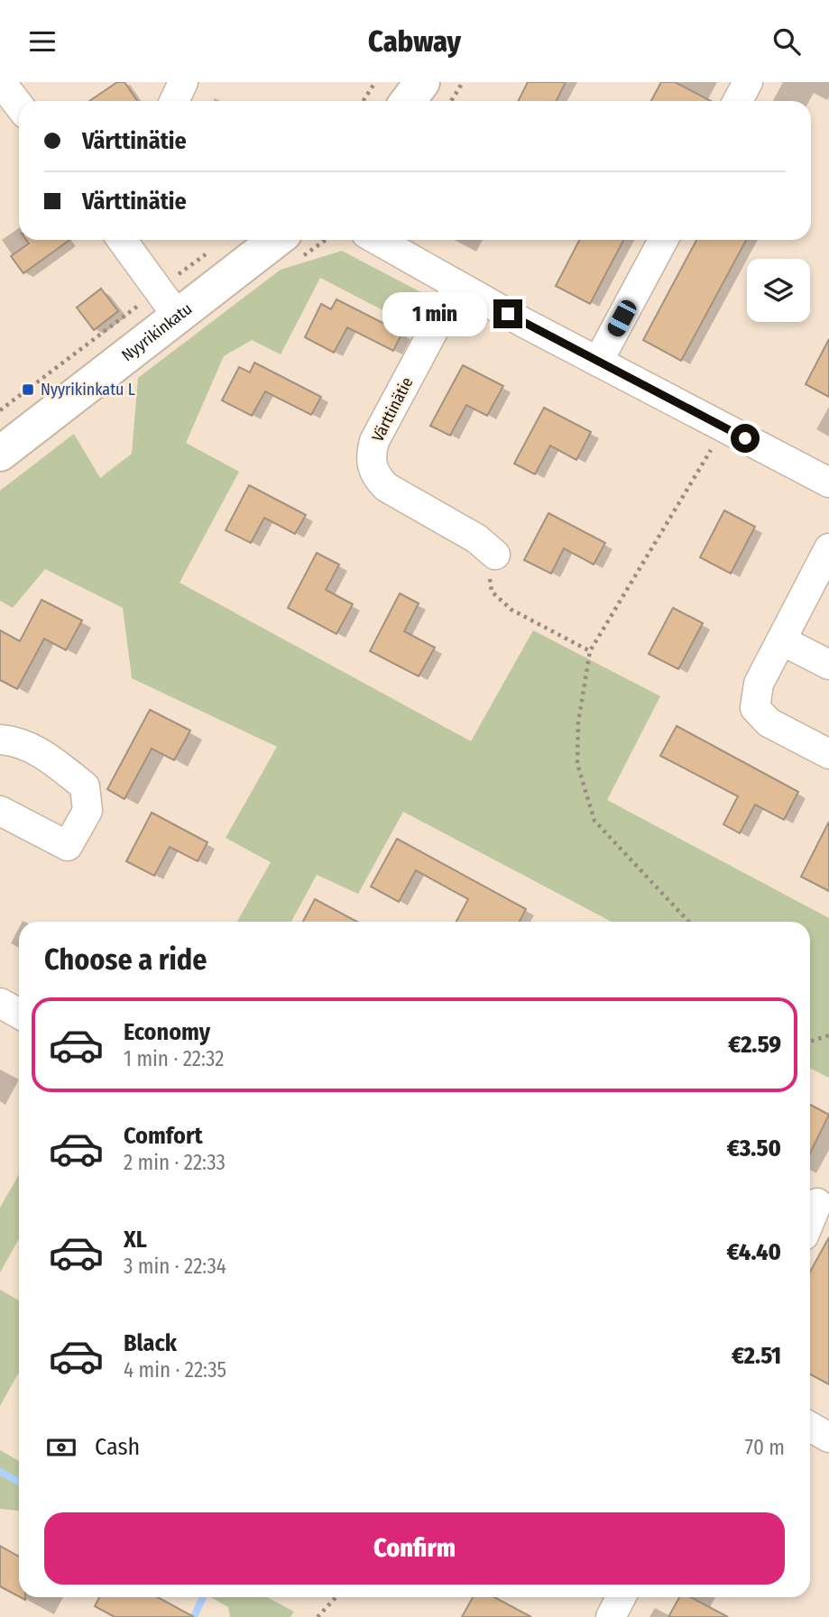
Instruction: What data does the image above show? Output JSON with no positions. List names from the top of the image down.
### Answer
{
  "streets": {
    "street": ["Nyyrikinkatu", "Värttinätie"]
  },
  "places": {
    "transit": ["Nyyrikinkatu L"]
  },
  "page": {
    "header": "Cabway",
    "banner": ["Värttinätie", "Värttinätie"],
    "bubble": "1 min",
    "heading": "Choose a ride",
    "list": [
      {
        "name": "Economy",
        "note": "1 min · 22:32",
        "value": "€2.59"
      },
      {
        "name": "Comfort",
        "note": "2 min · 22:33",
        "value": "€3.50"
      },
      {
        "name": "XL",
        "note": "3 min · 22:34",
        "value": "€4.40"
      },
      {
        "name": "Black",
        "note": "4 min · 22:35",
        "value": "€2.51"
      }
    ],
    "pay": ["Cash", "70 m"],
    "buttons": "Confirm"
  }
}
